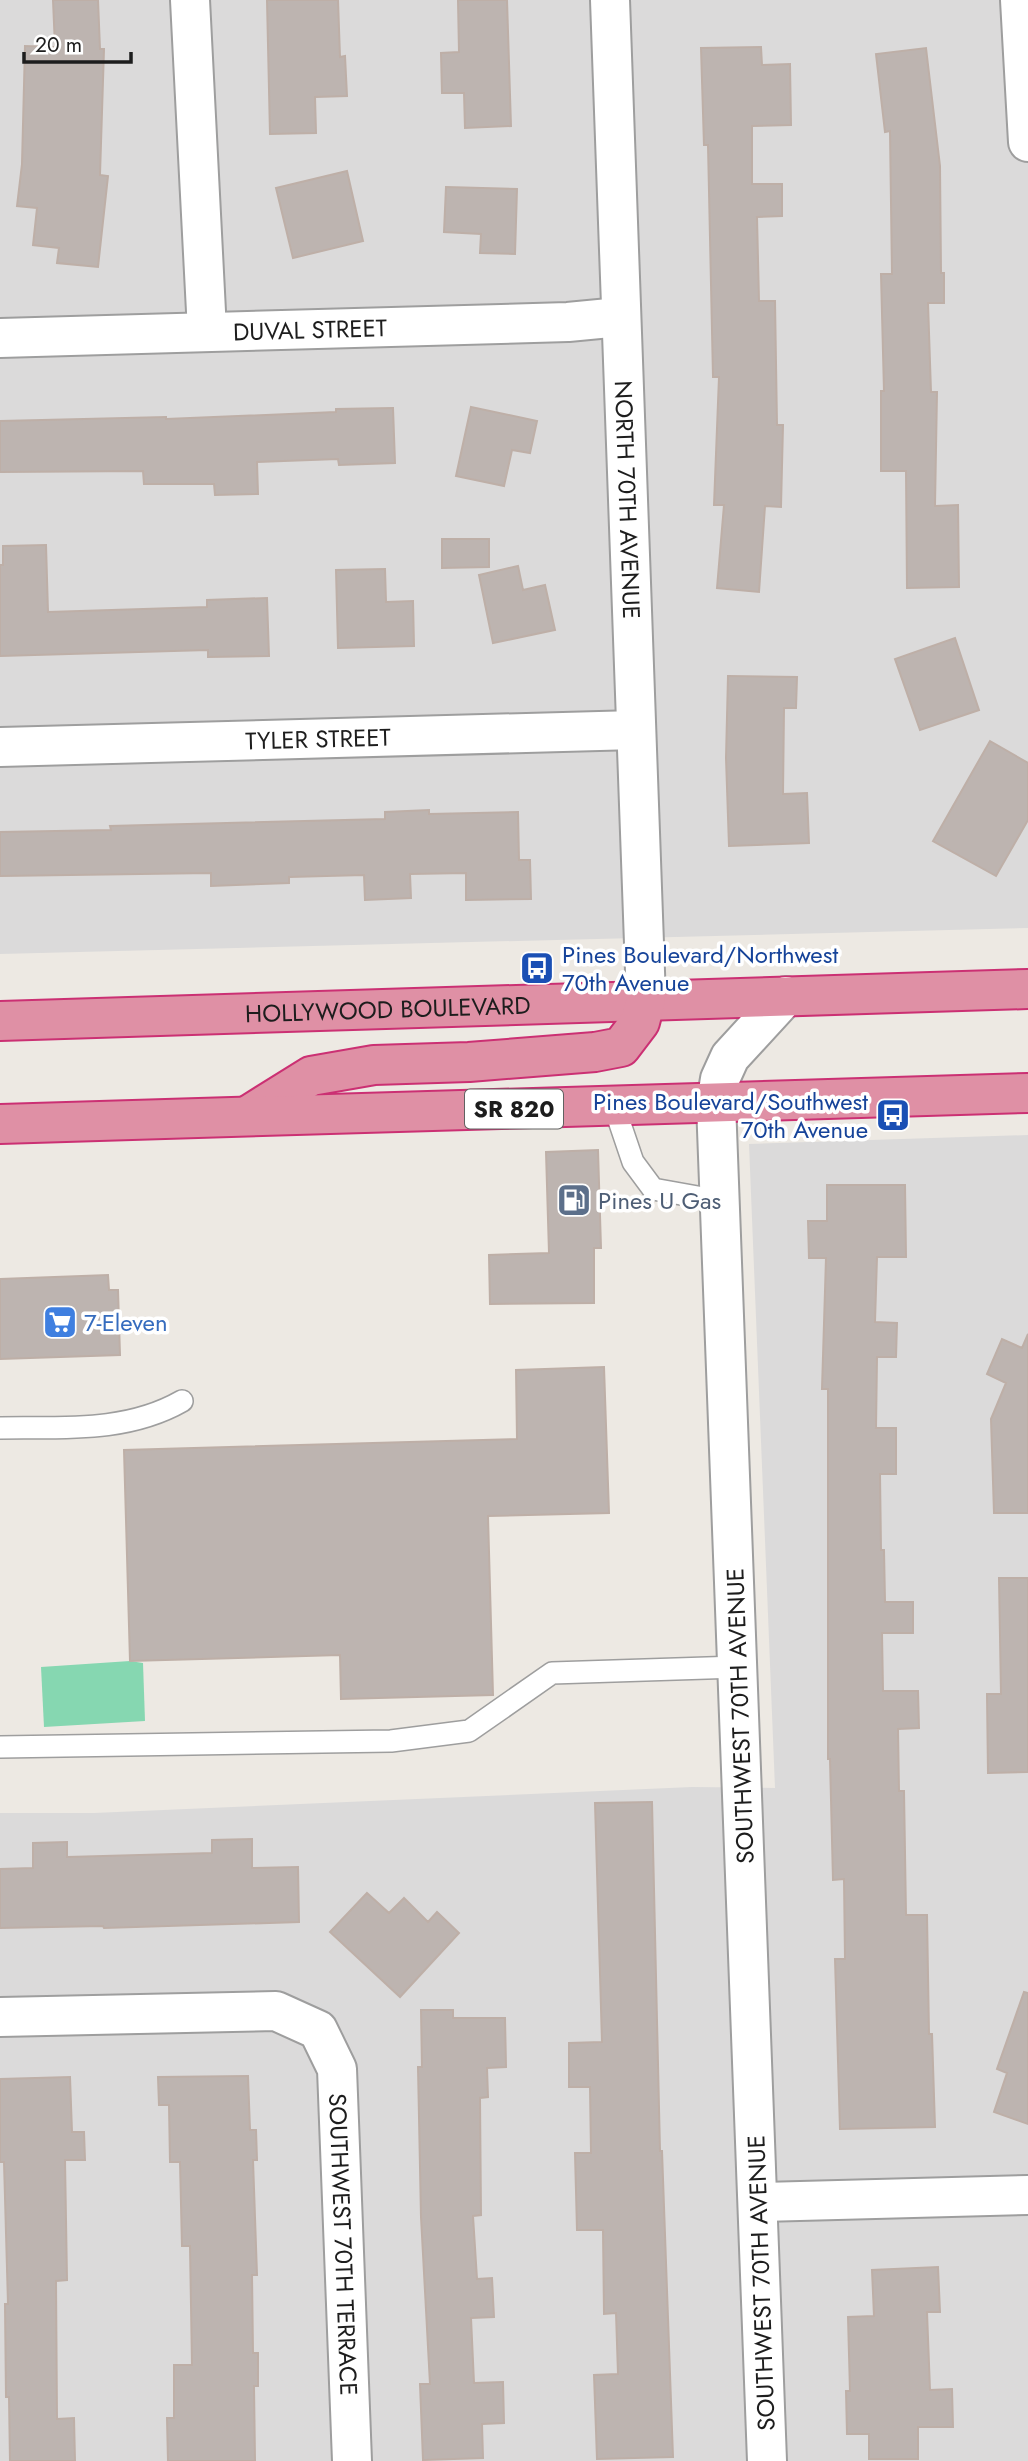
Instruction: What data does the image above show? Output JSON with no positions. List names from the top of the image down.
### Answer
{
  "streets": {
    "highway": ["HOLLYWOOD BOULEVARD", "SR 820"],
    "street": [
      "DUVAL STREET",
      "NORTH 70TH AVENUE",
      "TYLER STREET",
      "SOUTHWEST 70TH AVENUE",
      "SOUTHWEST 70TH TERRACE"
    ]
  },
  "crossings": [
    ["DUVAL STREET", "NORTH 70TH AVENUE"],
    ["NORTH 70TH AVENUE", "TYLER STREET"],
    ["NORTH 70TH AVENUE", "HOLLYWOOD BOULEVARD"],
    ["HOLLYWOOD BOULEVARD", "SOUTHWEST 70TH AVENUE"],
    ["SR 820", "SOUTHWEST 70TH AVENUE"]
  ],
  "places": {
    "bus stop": ["Pines Boulevard/Northwest 70th Avenue", "Pines Boulevard/Southwest 70th Avenue"],
    "fuel station": ["Pines U Gas"],
    "supermarket": ["7-Eleven"]
  },
  "scale_bar": "20 m"
}
